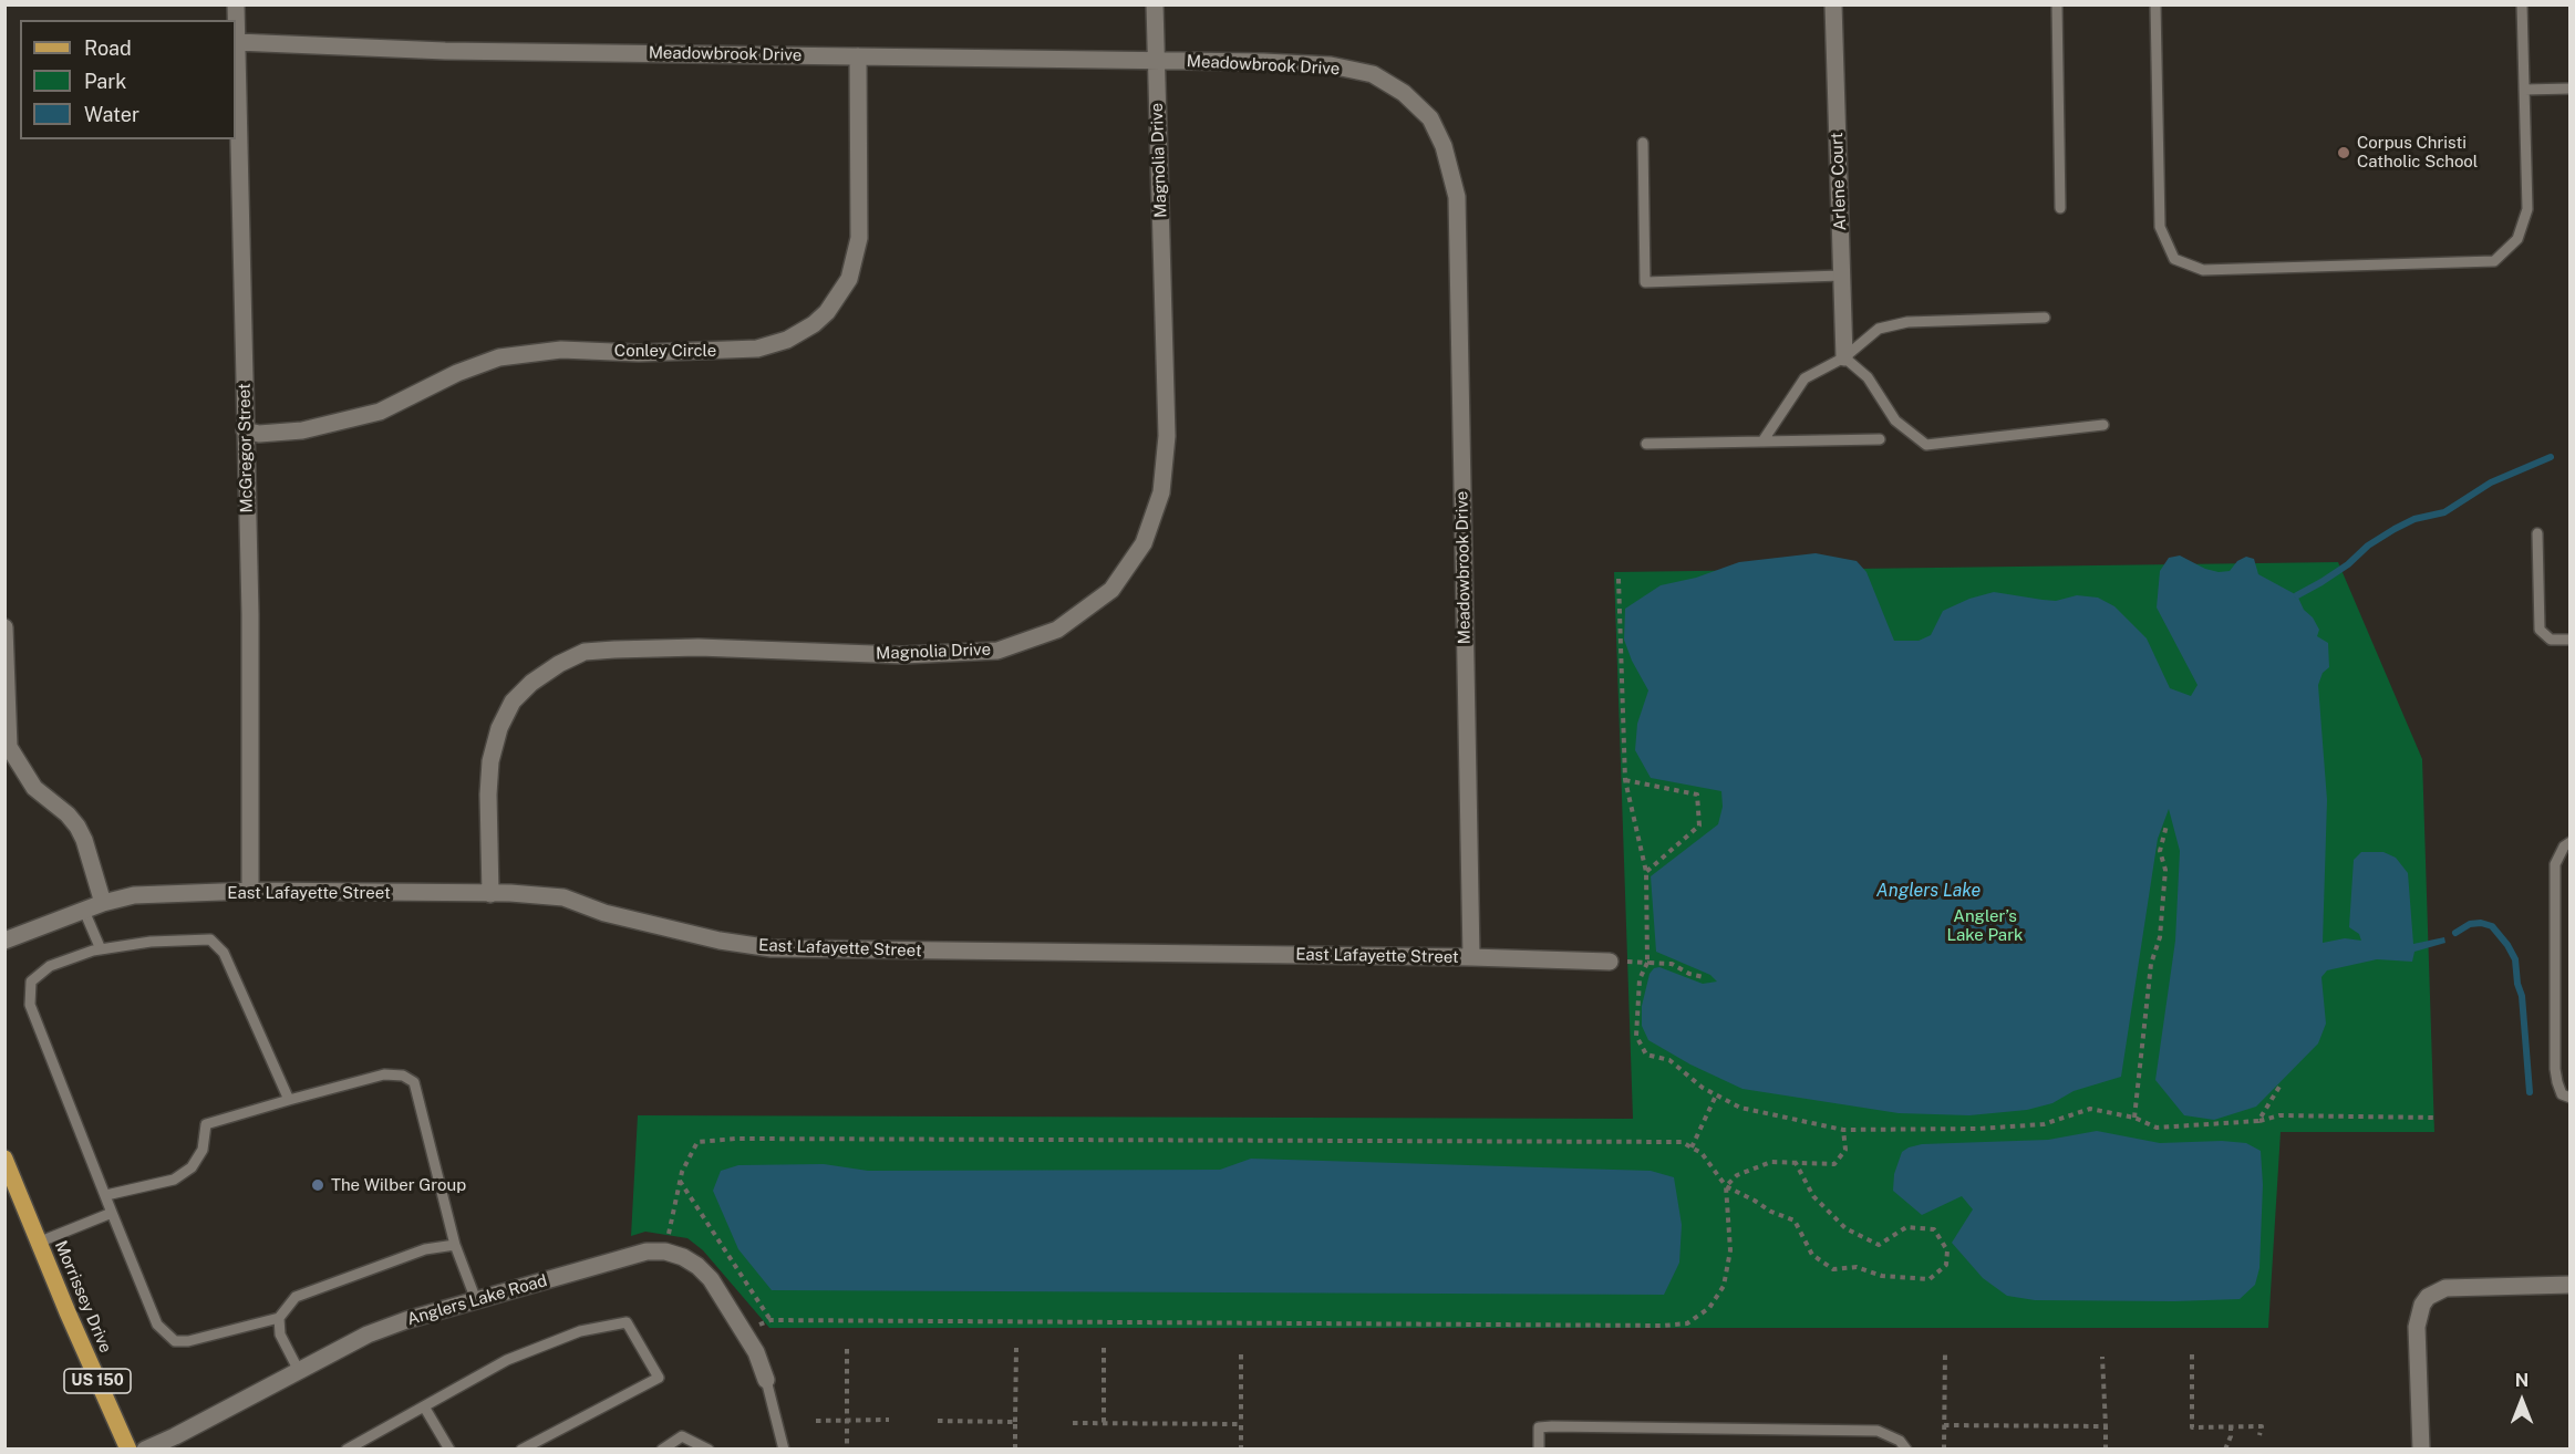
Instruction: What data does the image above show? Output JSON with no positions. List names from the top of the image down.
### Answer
{
  "streets": {
    "main road": ["Morrissey Drive", "US 150"],
    "street": [
      "Meadowbrook Drive",
      "Magnolia Drive",
      "Arlene Court",
      "Conley Circle",
      "McGregor Street",
      "East Lafayette Street",
      "Anglers Lake Road"
    ]
  },
  "crossings": [
    ["Meadowbrook Drive", "Magnolia Drive"],
    ["Meadowbrook Drive", "Conley Circle"],
    ["Meadowbrook Drive", "McGregor Street"],
    ["Meadowbrook Drive", "East Lafayette Street"],
    ["Magnolia Drive", "East Lafayette Street"],
    ["Conley Circle", "McGregor Street"],
    ["McGregor Street", "East Lafayette Street"]
  ],
  "water": ["Anglers Lake"],
  "parks": ["Angler’s Lake Park"],
  "places": ["Corpus Christi Catholic School", "The Wilber Group"],
  "legend": ["Road", "Park", "Water"],
  "north": "top"
}
